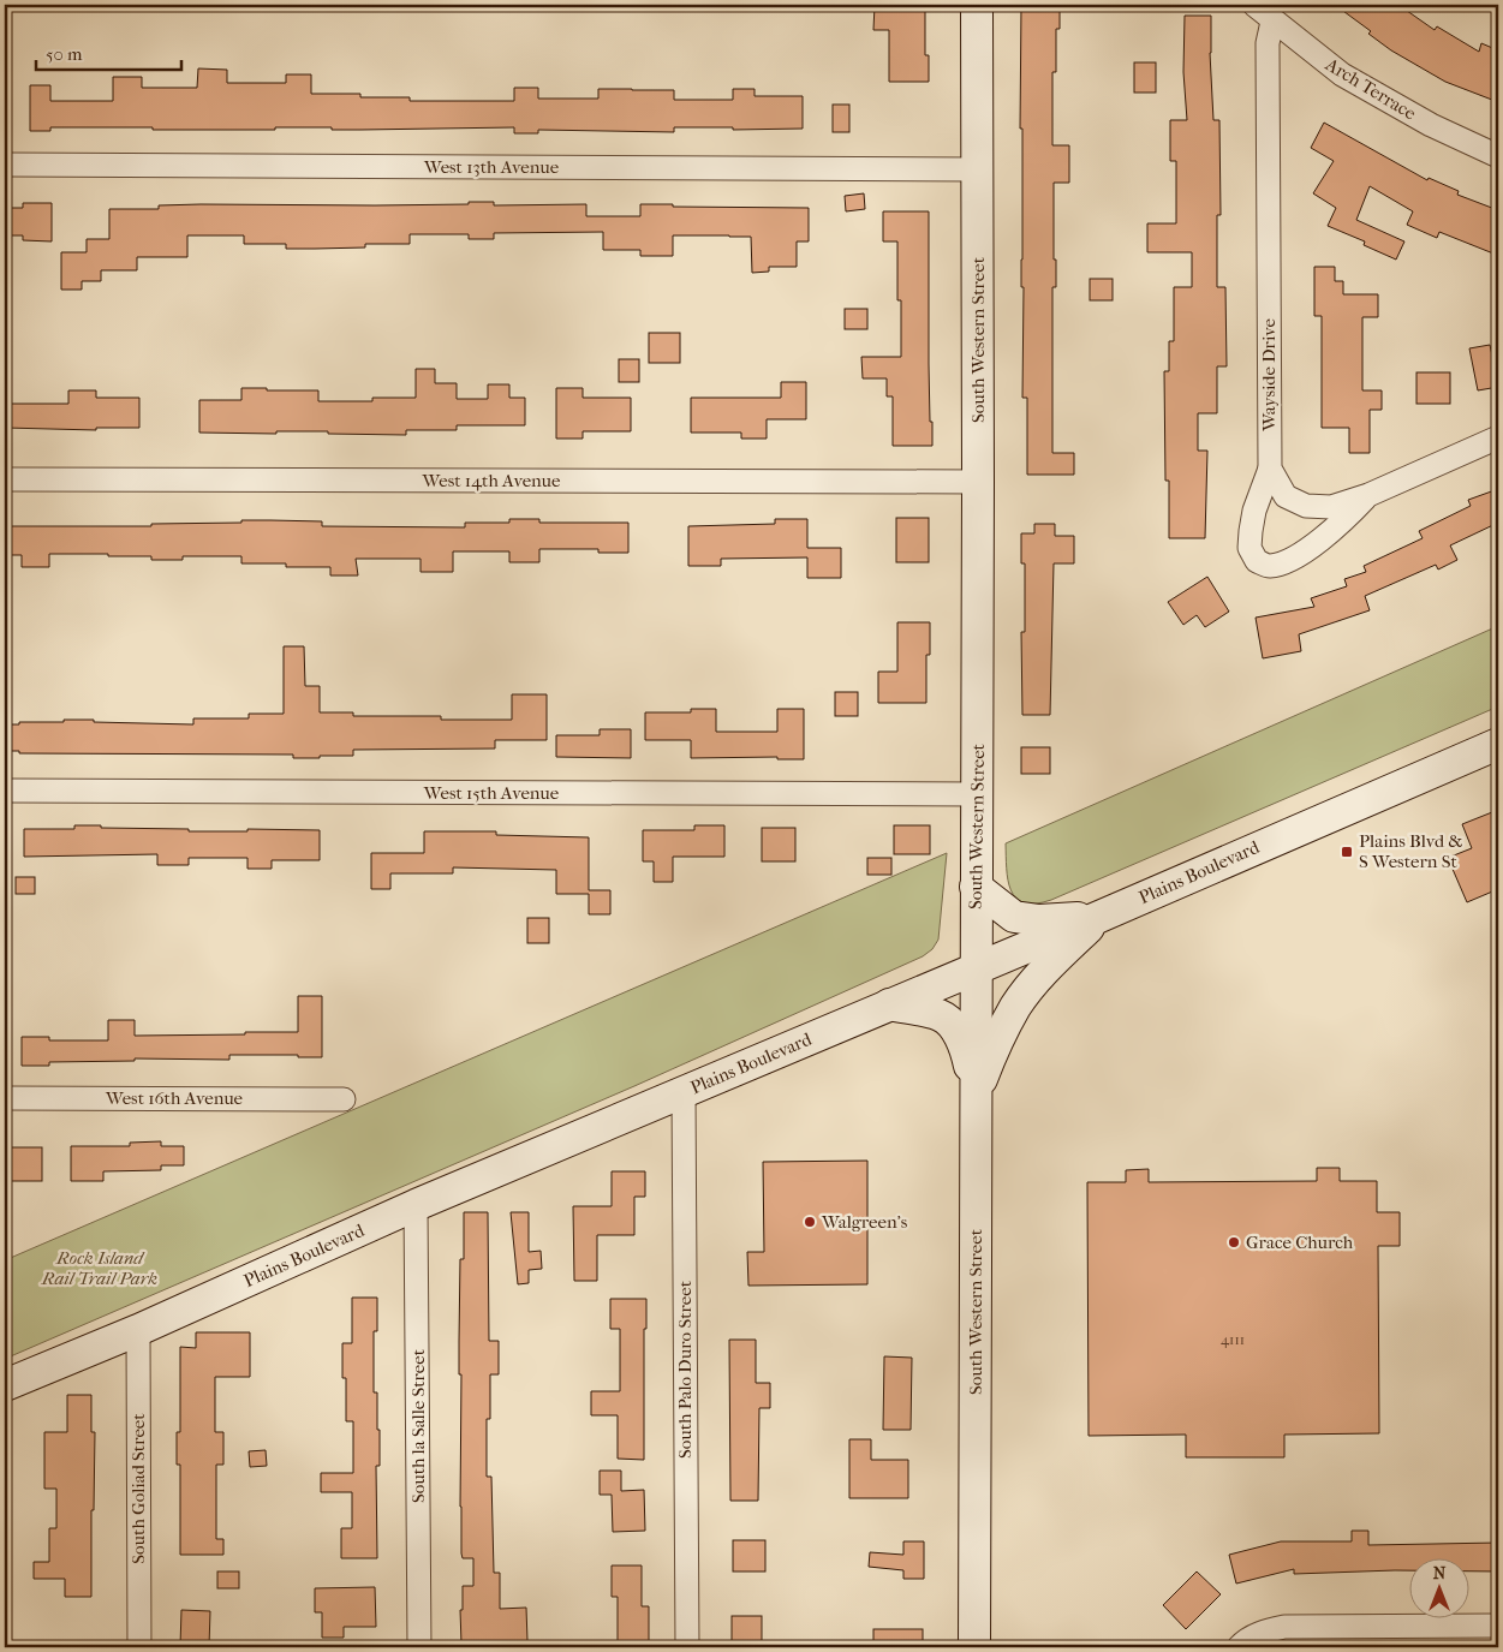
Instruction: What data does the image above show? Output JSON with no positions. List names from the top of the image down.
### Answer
{
  "streets": {
    "main road": ["South Western Street", "Plains Boulevard"],
    "street": [
      "Arch Terrace",
      "West 13th Avenue",
      "Wayside Drive",
      "West 14th Avenue",
      "West 15th Avenue",
      "West 16th Avenue",
      "South Palo Duro Street",
      "South la Salle Street",
      "South Goliad Street"
    ]
  },
  "crossings": [
    ["Arch Terrace", "Wayside Drive"],
    ["West 13th Avenue", "South Western Street"],
    ["South Western Street", "West 14th Avenue"],
    ["South Western Street", "West 15th Avenue"],
    ["South Western Street", "Plains Boulevard"],
    ["Plains Boulevard", "South Palo Duro Street"],
    ["Plains Boulevard", "South la Salle Street"],
    ["Plains Boulevard", "South Goliad Street"]
  ],
  "parks": ["Rock Island Rail Trail Park"],
  "places": {
    "transit": ["Plains Blvd & S Western St"],
    "other": ["Walgreen's", "Grace Church"]
  },
  "house_numbers": ["4111"],
  "scale_bar": "50 m",
  "north": "top"
}
